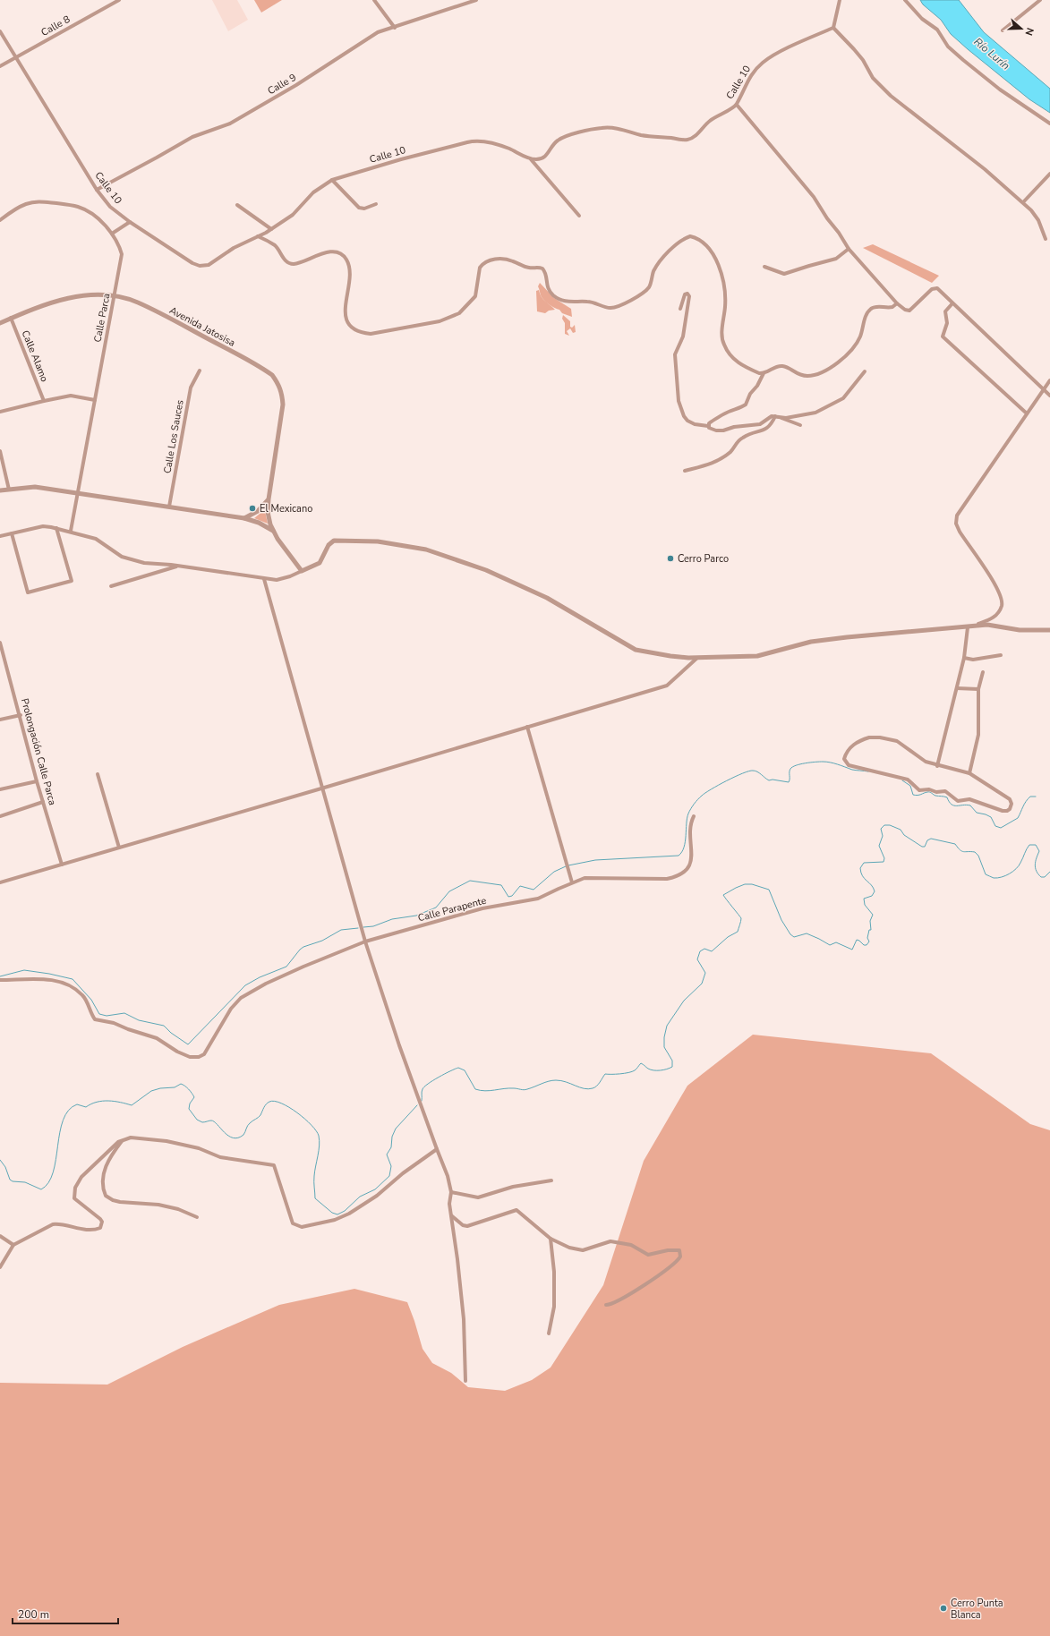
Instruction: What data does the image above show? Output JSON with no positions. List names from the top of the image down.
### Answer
{
  "streets": {
    "street": [
      "Calle 8",
      "Calle 10",
      "Calle 9",
      "Calle Parca",
      "Avenida Jatosisa",
      "Calle Alamo",
      "Calle Los Sauces",
      "Prolongación Calle Parca",
      "Calle Parapente"
    ]
  },
  "crossings": [
    ["Calle 8", "Calle 10"],
    ["Calle 10", "Calle 9"],
    ["Calle Parca", "Avenida Jatosisa"],
    ["Avenida Jatosisa", "Calle Alamo"]
  ],
  "water": ["Río Lurín"],
  "places": ["El Mexicano", "Cerro Parco", "Cerro Punta Blanca"],
  "scale_bar": "200 m",
  "north": "right"
}
